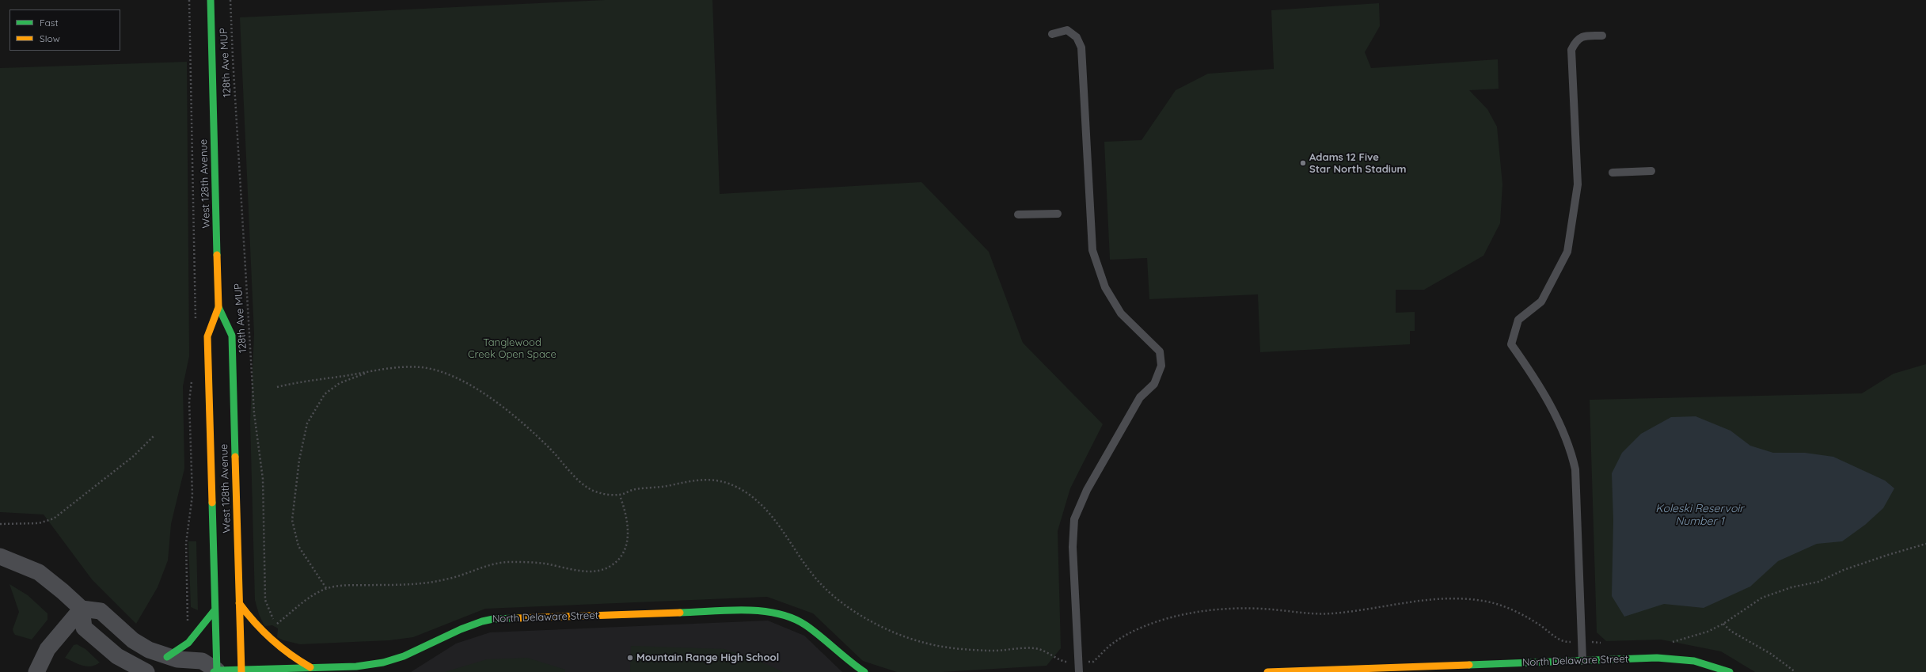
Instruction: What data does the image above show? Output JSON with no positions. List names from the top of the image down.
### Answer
{
  "streets": {
    "main road": ["West 128th Avenue", "North Delaware Street"],
    "path": ["128th Ave MUP"]
  },
  "crossings": [
    ["West 128th Avenue", "North Delaware Street"]
  ],
  "water": ["Koleski Reservoir Number 1"],
  "parks": ["Tanglewood Creek Open Space"],
  "places": ["Adams 12 Five Star North Stadium", "Mountain Range High School"],
  "legend": ["Fast", "Slow"]
}
